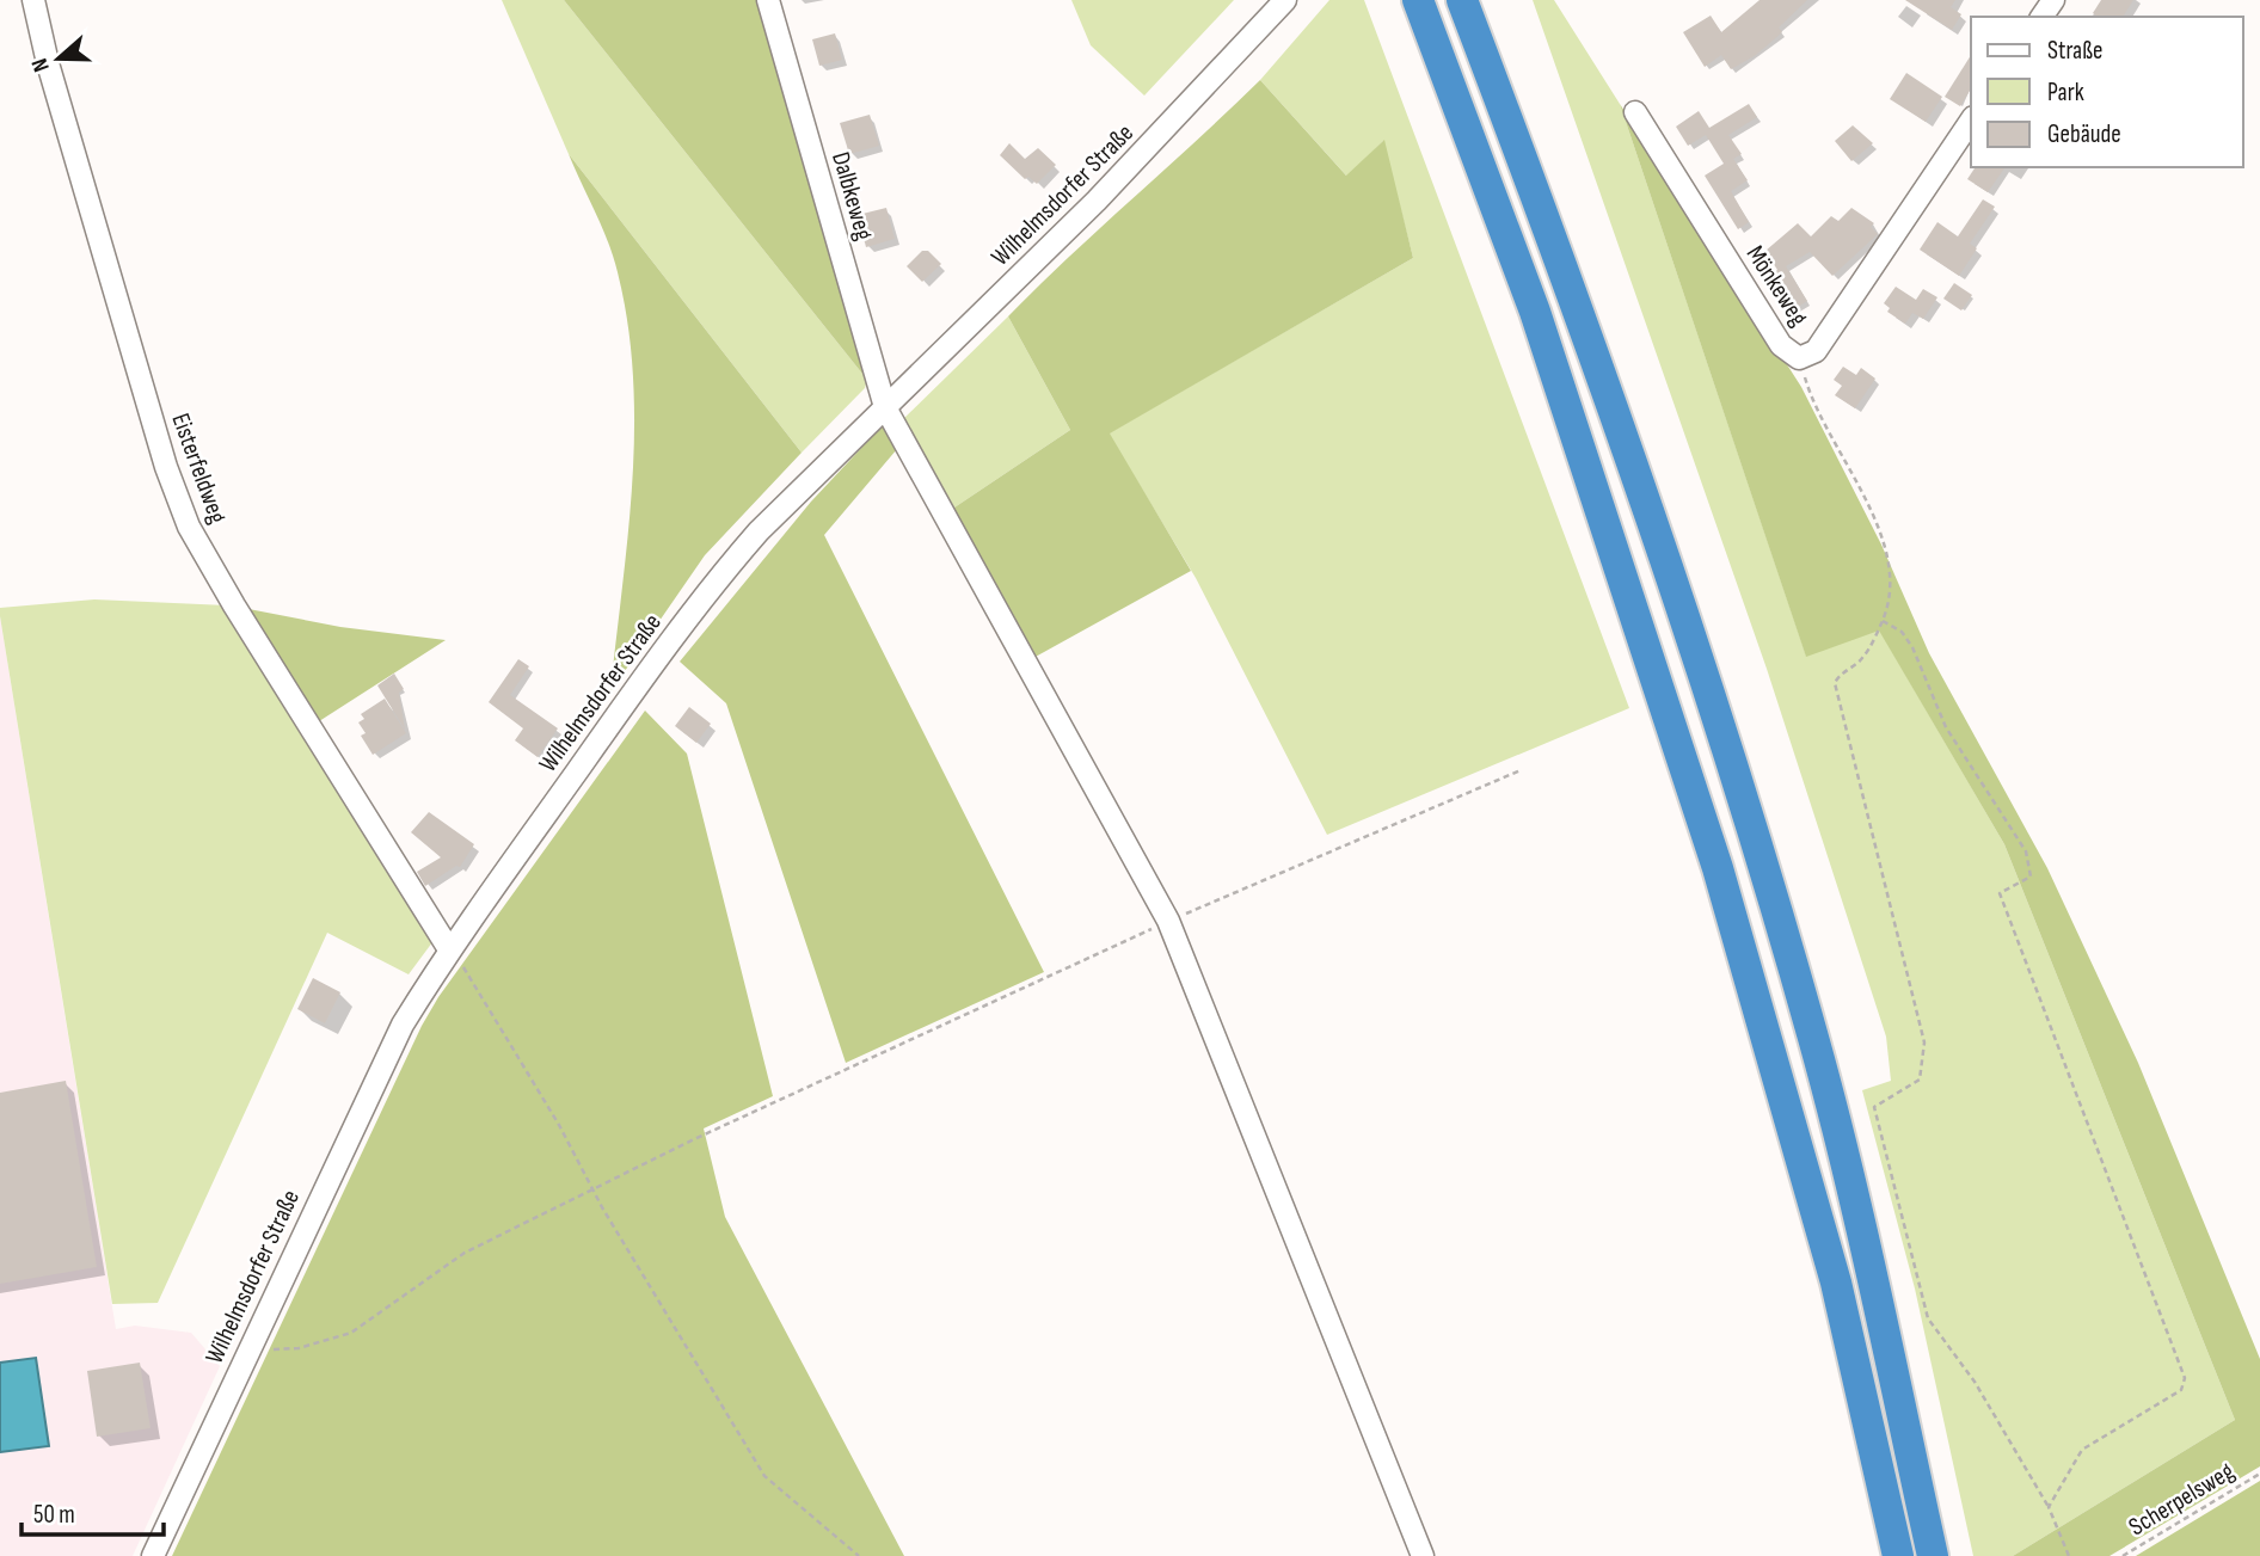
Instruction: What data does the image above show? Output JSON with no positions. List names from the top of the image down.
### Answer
{
  "streets": {
    "street": [
      "Wilhelmsdorfer Straße",
      "Dalbkeweg",
      "Mönkeweg",
      "Eisterfeldweg"
    ],
    "path": ["Scherpelsweg"]
  },
  "crossings": [
    ["Wilhelmsdorfer Straße", "Dalbkeweg"],
    ["Wilhelmsdorfer Straße", "Eisterfeldweg"]
  ],
  "legend": ["Straße", "Park", "Gebäude"],
  "scale_bar": "50 m",
  "north": "left"
}
